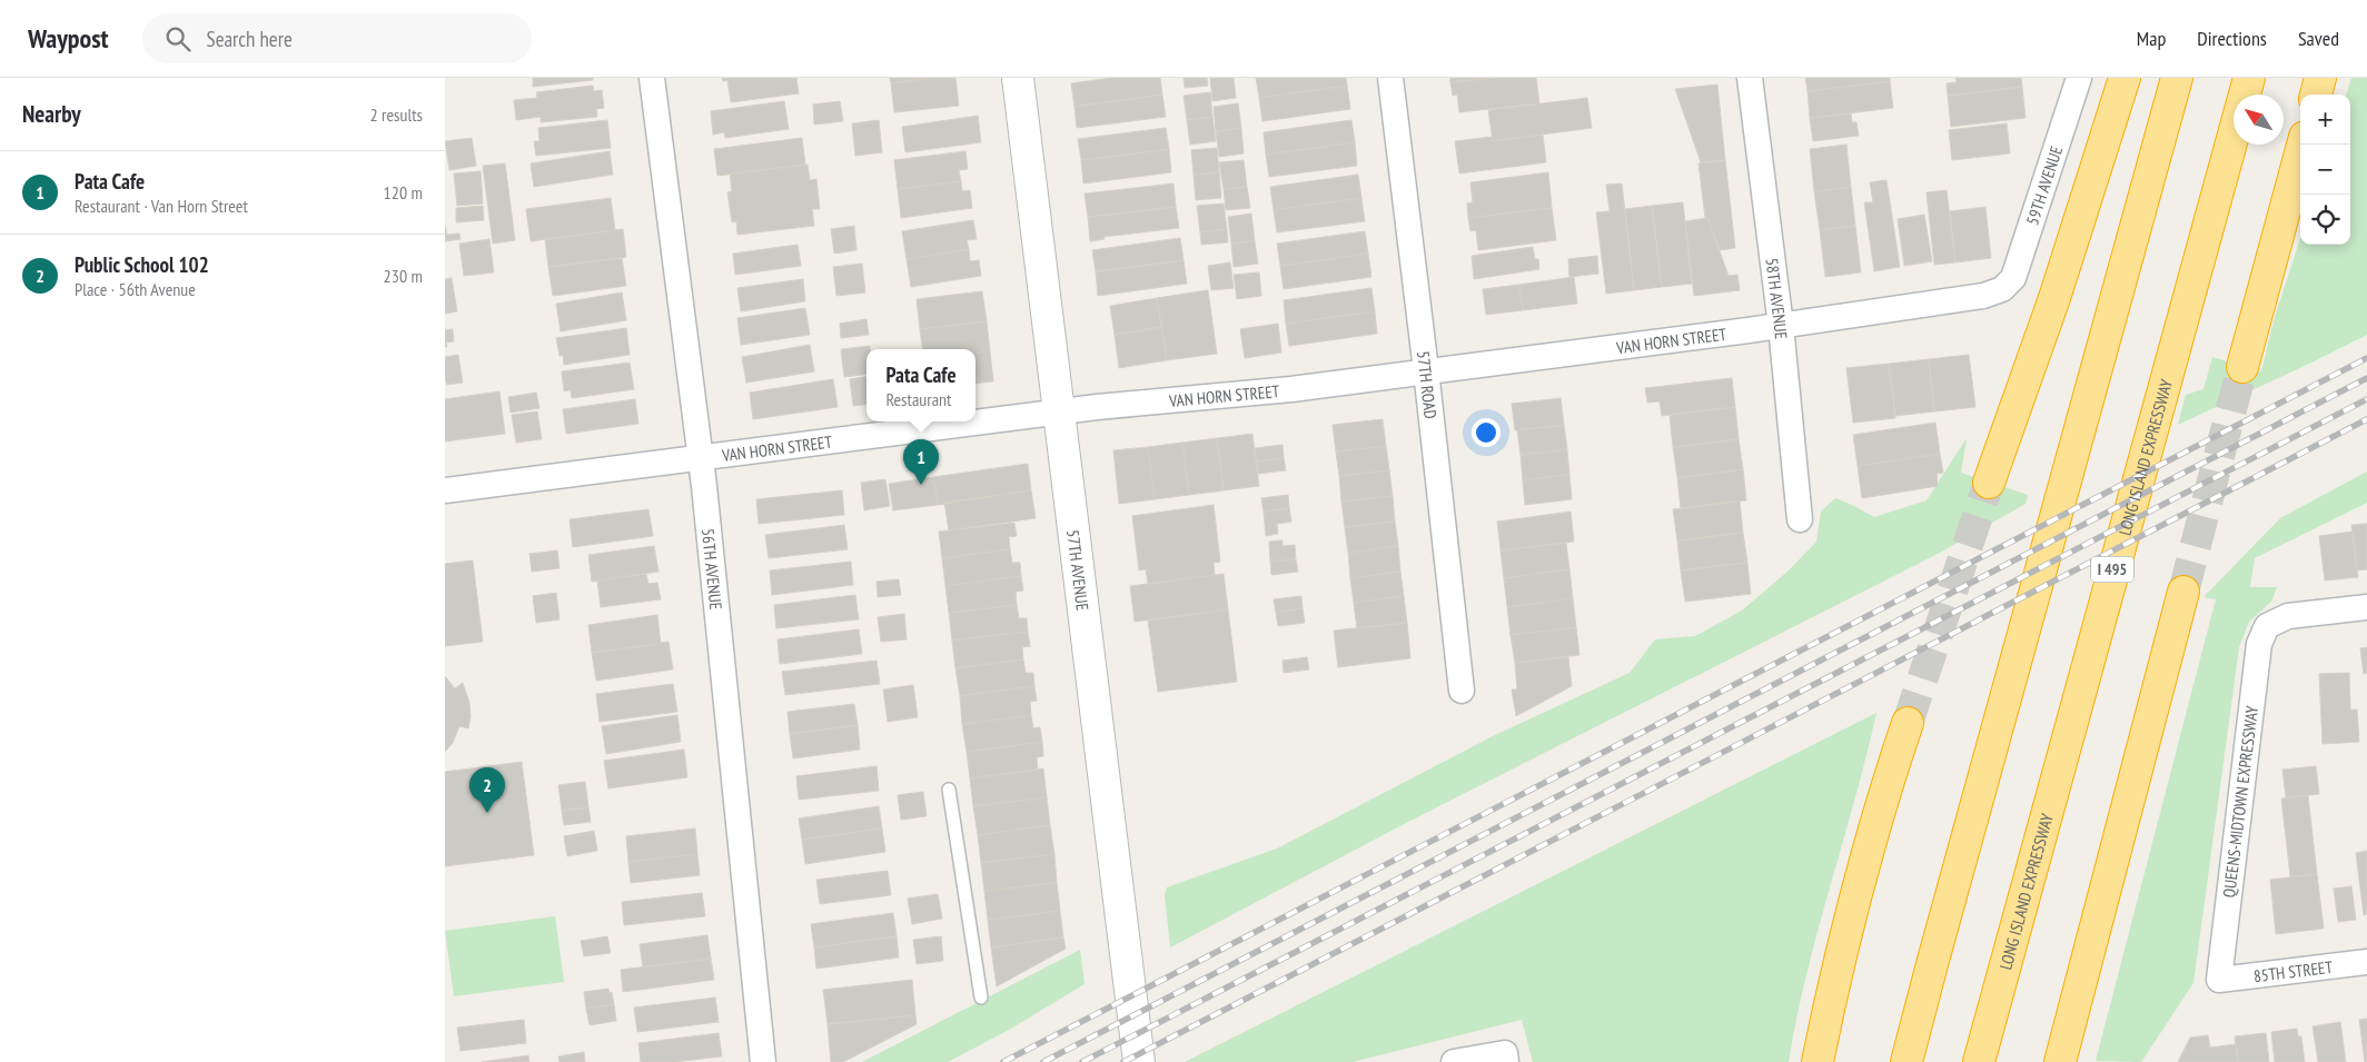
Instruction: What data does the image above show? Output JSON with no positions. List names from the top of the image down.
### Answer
{
  "streets": {
    "highway": ["LONG ISLAND EXPRESSWAY", "I 495"],
    "street": [
      "59TH AVENUE",
      "58TH AVENUE",
      "VAN HORN STREET",
      "57TH ROAD",
      "56TH AVENUE",
      "57TH AVENUE",
      "QUEENS-MIDTOWN EXPRESSWAY",
      "85TH STREET"
    ]
  },
  "crossings": [
    ["59TH AVENUE", "VAN HORN STREET"],
    ["58TH AVENUE", "VAN HORN STREET"],
    ["VAN HORN STREET", "57TH ROAD"],
    ["VAN HORN STREET", "56TH AVENUE"],
    ["VAN HORN STREET", "57TH AVENUE"],
    ["QUEENS-MIDTOWN EXPRESSWAY", "85TH STREET"]
  ],
  "north": "top left",
  "page": {
    "header": "Waypost",
    "search": "Search here",
    "nav": ["Map", "Directions", "Saved"],
    "heading": ["Nearby", "2 results"],
    "map_buttons": ["+", "−"],
    "list": [
      {
        "mark": "1",
        "name": "Pata Cafe",
        "note": "Restaurant · Van Horn Street",
        "value": "120 m"
      },
      {
        "mark": "2",
        "name": "Public School 102",
        "note": "Place · 56th Avenue",
        "value": "230 m"
      }
    ],
    "popup": ["Pata Cafe", "Restaurant"],
    "pins": ["1", "2"]
  }
}
